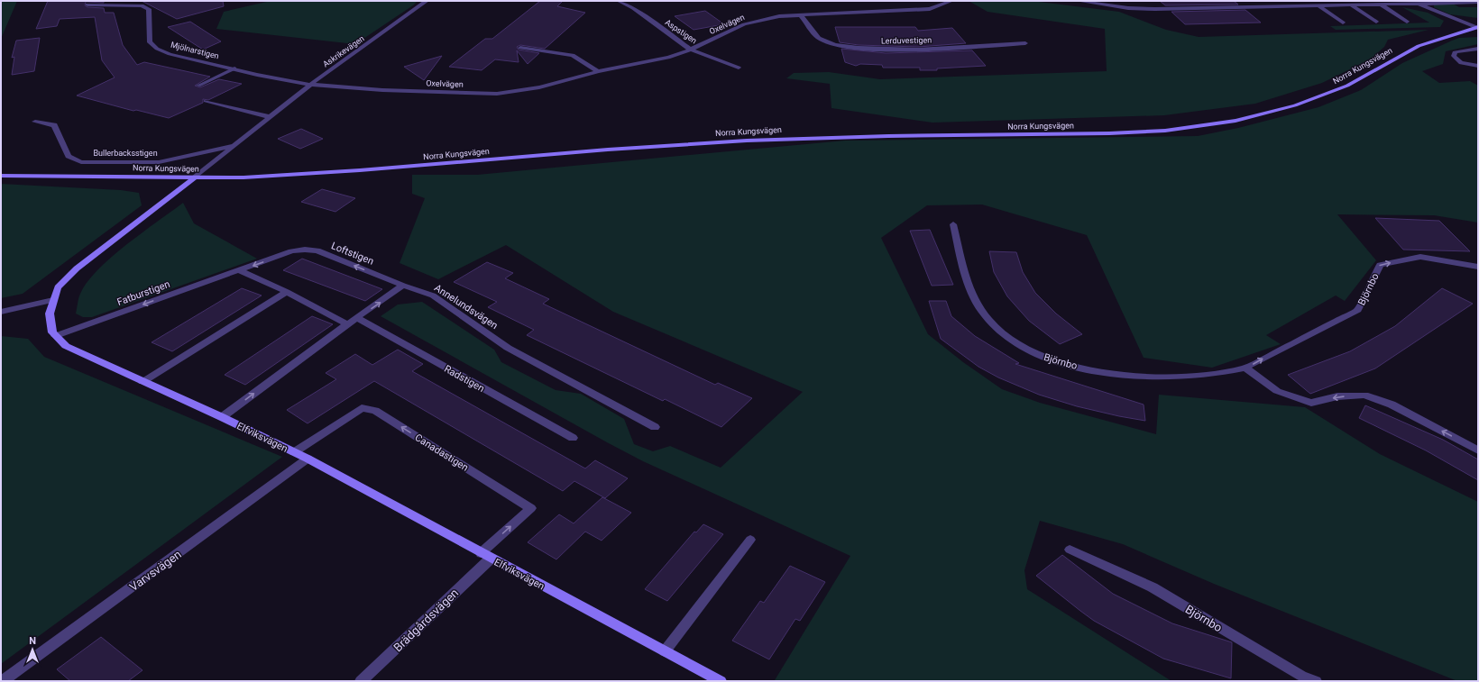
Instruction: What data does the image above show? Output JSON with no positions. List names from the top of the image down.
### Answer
{
  "streets": {
    "main road": ["Norra Kungsvägen", "Elfviksvägen"],
    "street": [
      "Oxelvägen",
      "Aspstigen",
      "Lerduvestigen",
      "Mjölnarstigen",
      "Askrikevägen",
      "Bullerbacksstigen",
      "Loftstigen",
      "Björnbo",
      "Fatburstigen",
      "Annelundsvägen",
      "Radstigen",
      "Canadastigen",
      "Varvsvägen",
      "Brädgårdsvägen"
    ]
  },
  "crossings": [
    ["Oxelvägen", "Aspstigen"],
    ["Oxelvägen", "Lerduvestigen"],
    ["Oxelvägen", "Mjölnarstigen"],
    ["Oxelvägen", "Askrikevägen"],
    ["Mjölnarstigen", "Askrikevägen"],
    ["Askrikevägen", "Norra Kungsvägen"],
    ["Askrikevägen", "Bullerbacksstigen"],
    ["Loftstigen", "Fatburstigen"],
    ["Loftstigen", "Annelundsvägen"],
    ["Fatburstigen", "Elfviksvägen"],
    ["Elfviksvägen", "Canadastigen"],
    ["Elfviksvägen", "Varvsvägen"],
    ["Elfviksvägen", "Brädgårdsvägen"],
    ["Canadastigen", "Brädgårdsvägen"]
  ],
  "north": "top"
}
